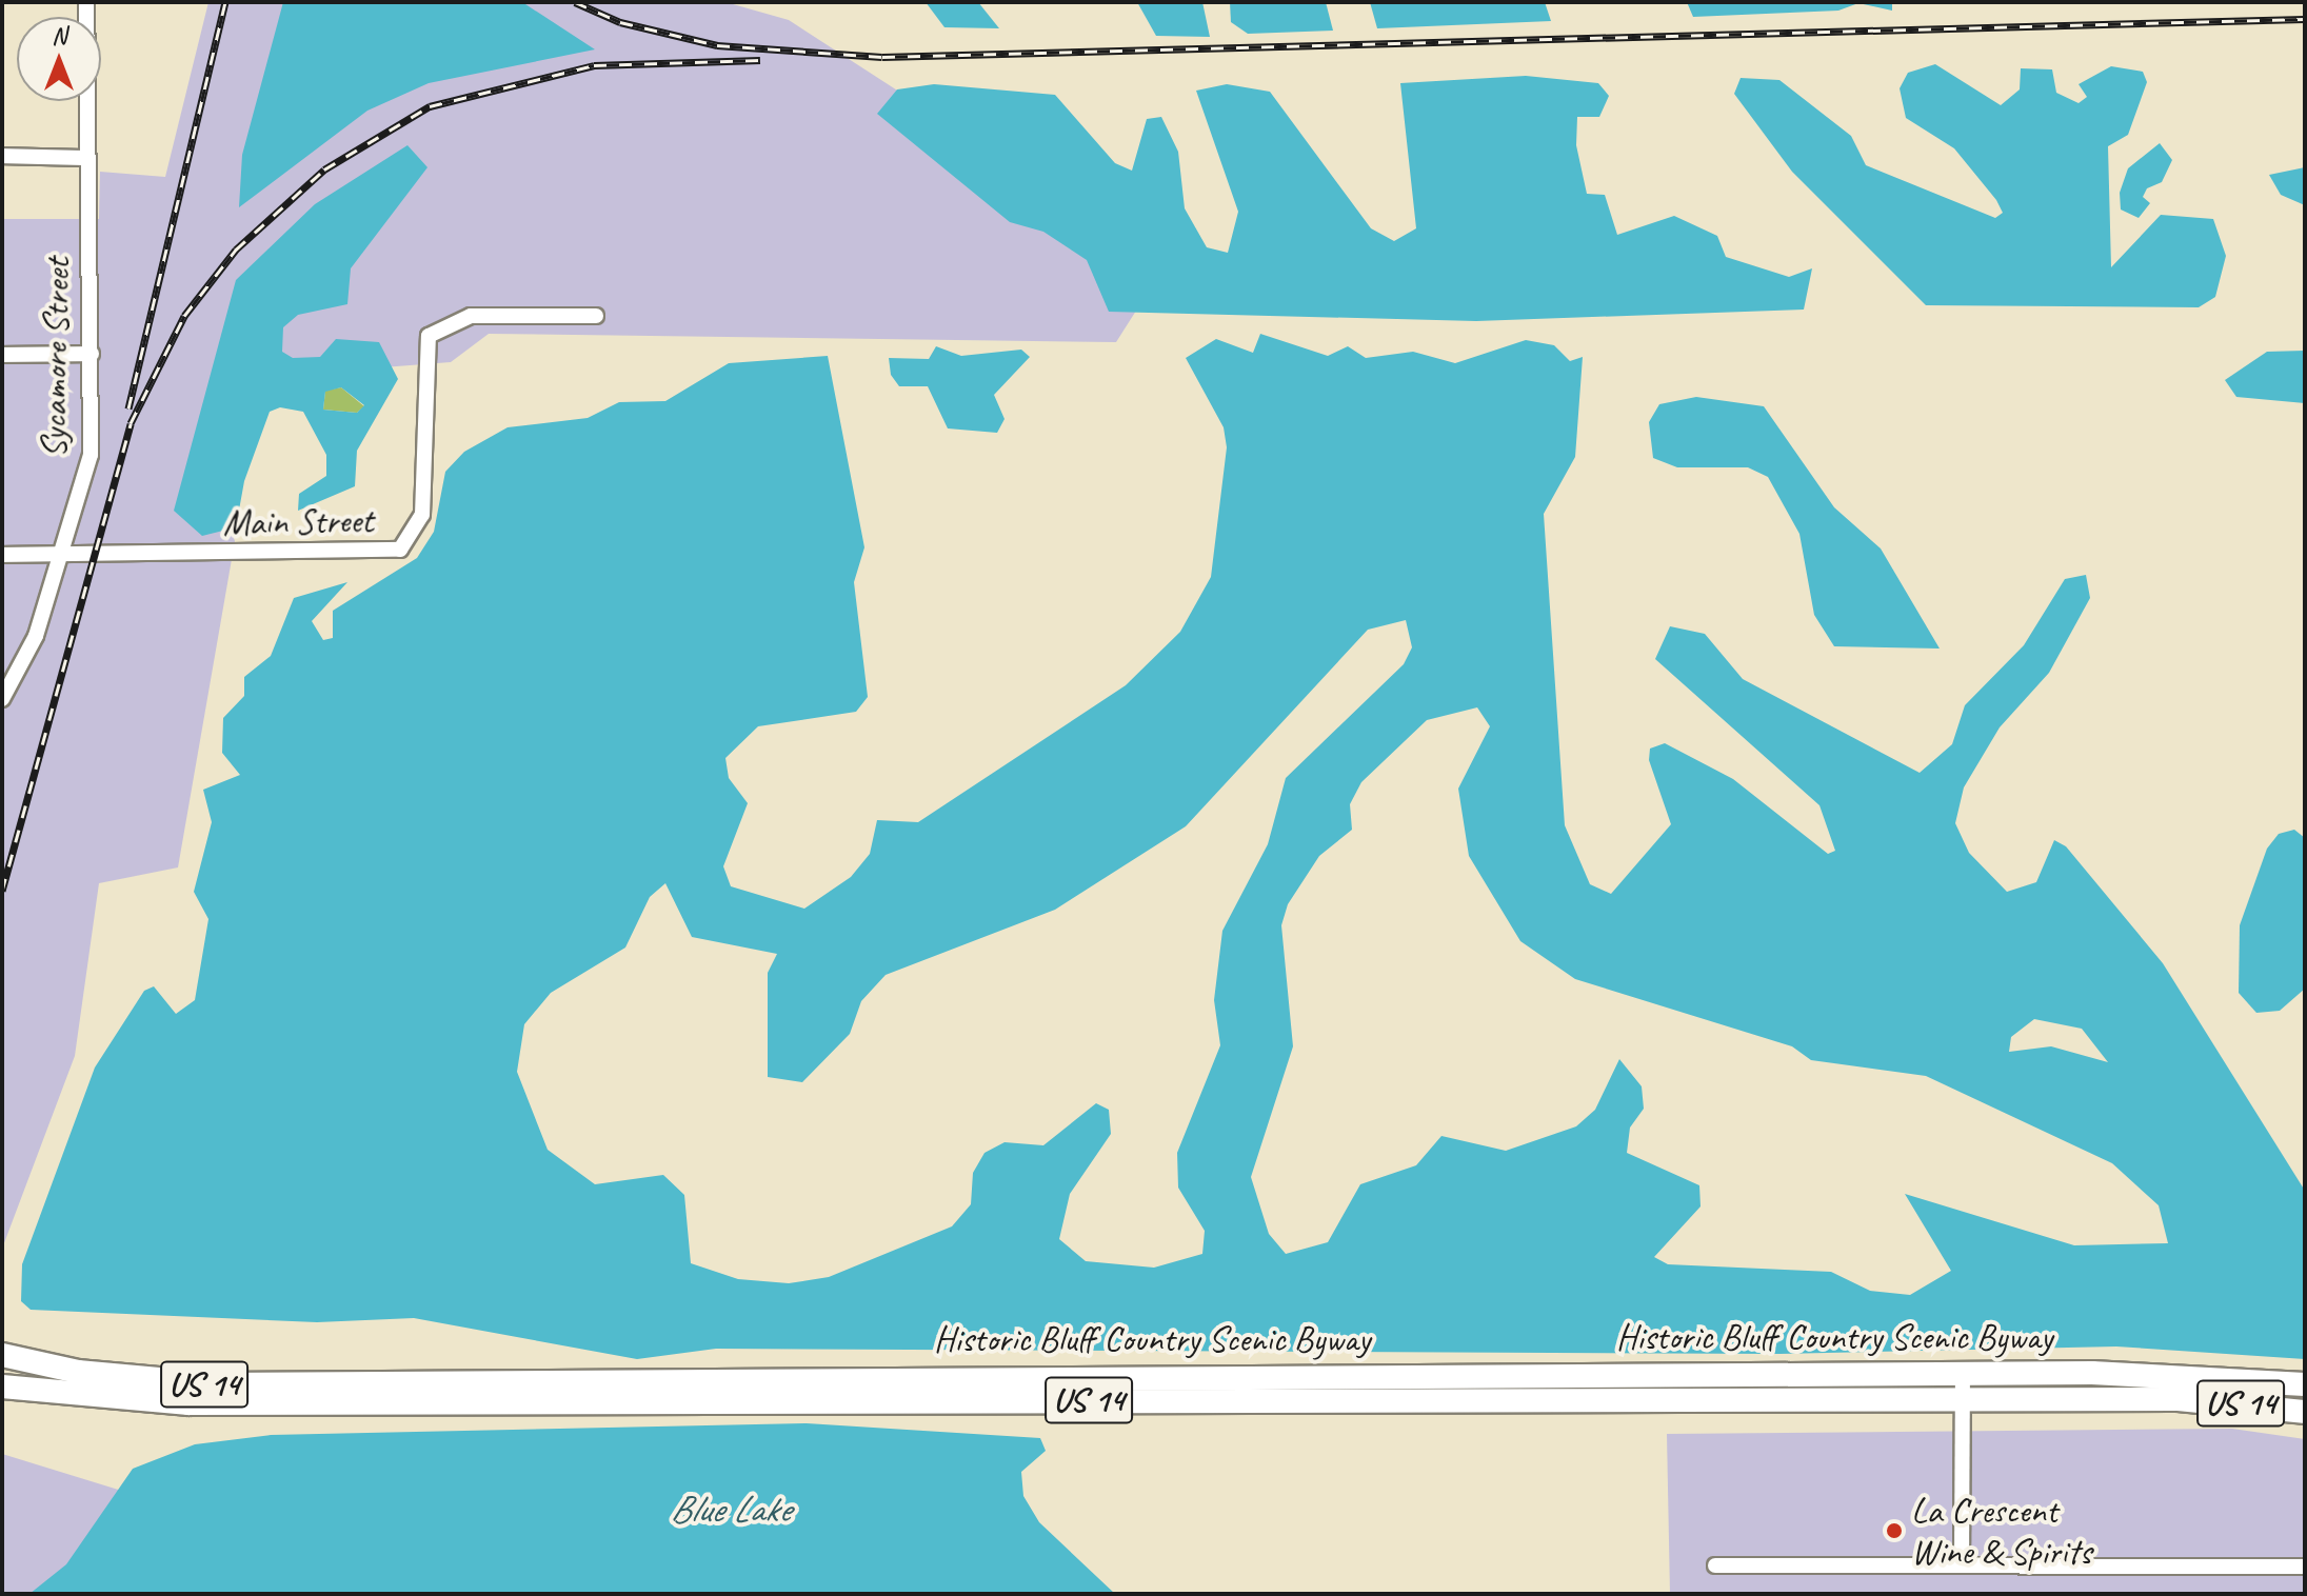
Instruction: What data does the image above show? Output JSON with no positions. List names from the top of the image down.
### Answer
{
  "streets": {
    "main road": ["Historic Bluff Country Scenic Byway", "US 14"],
    "street": ["Sycamore Street", "Main Street"]
  },
  "crossings": [
    ["Sycamore Street", "Main Street"]
  ],
  "water": ["Blue Lake"],
  "places": ["La Crescent Wine & Spirits"],
  "north": "top"
}
